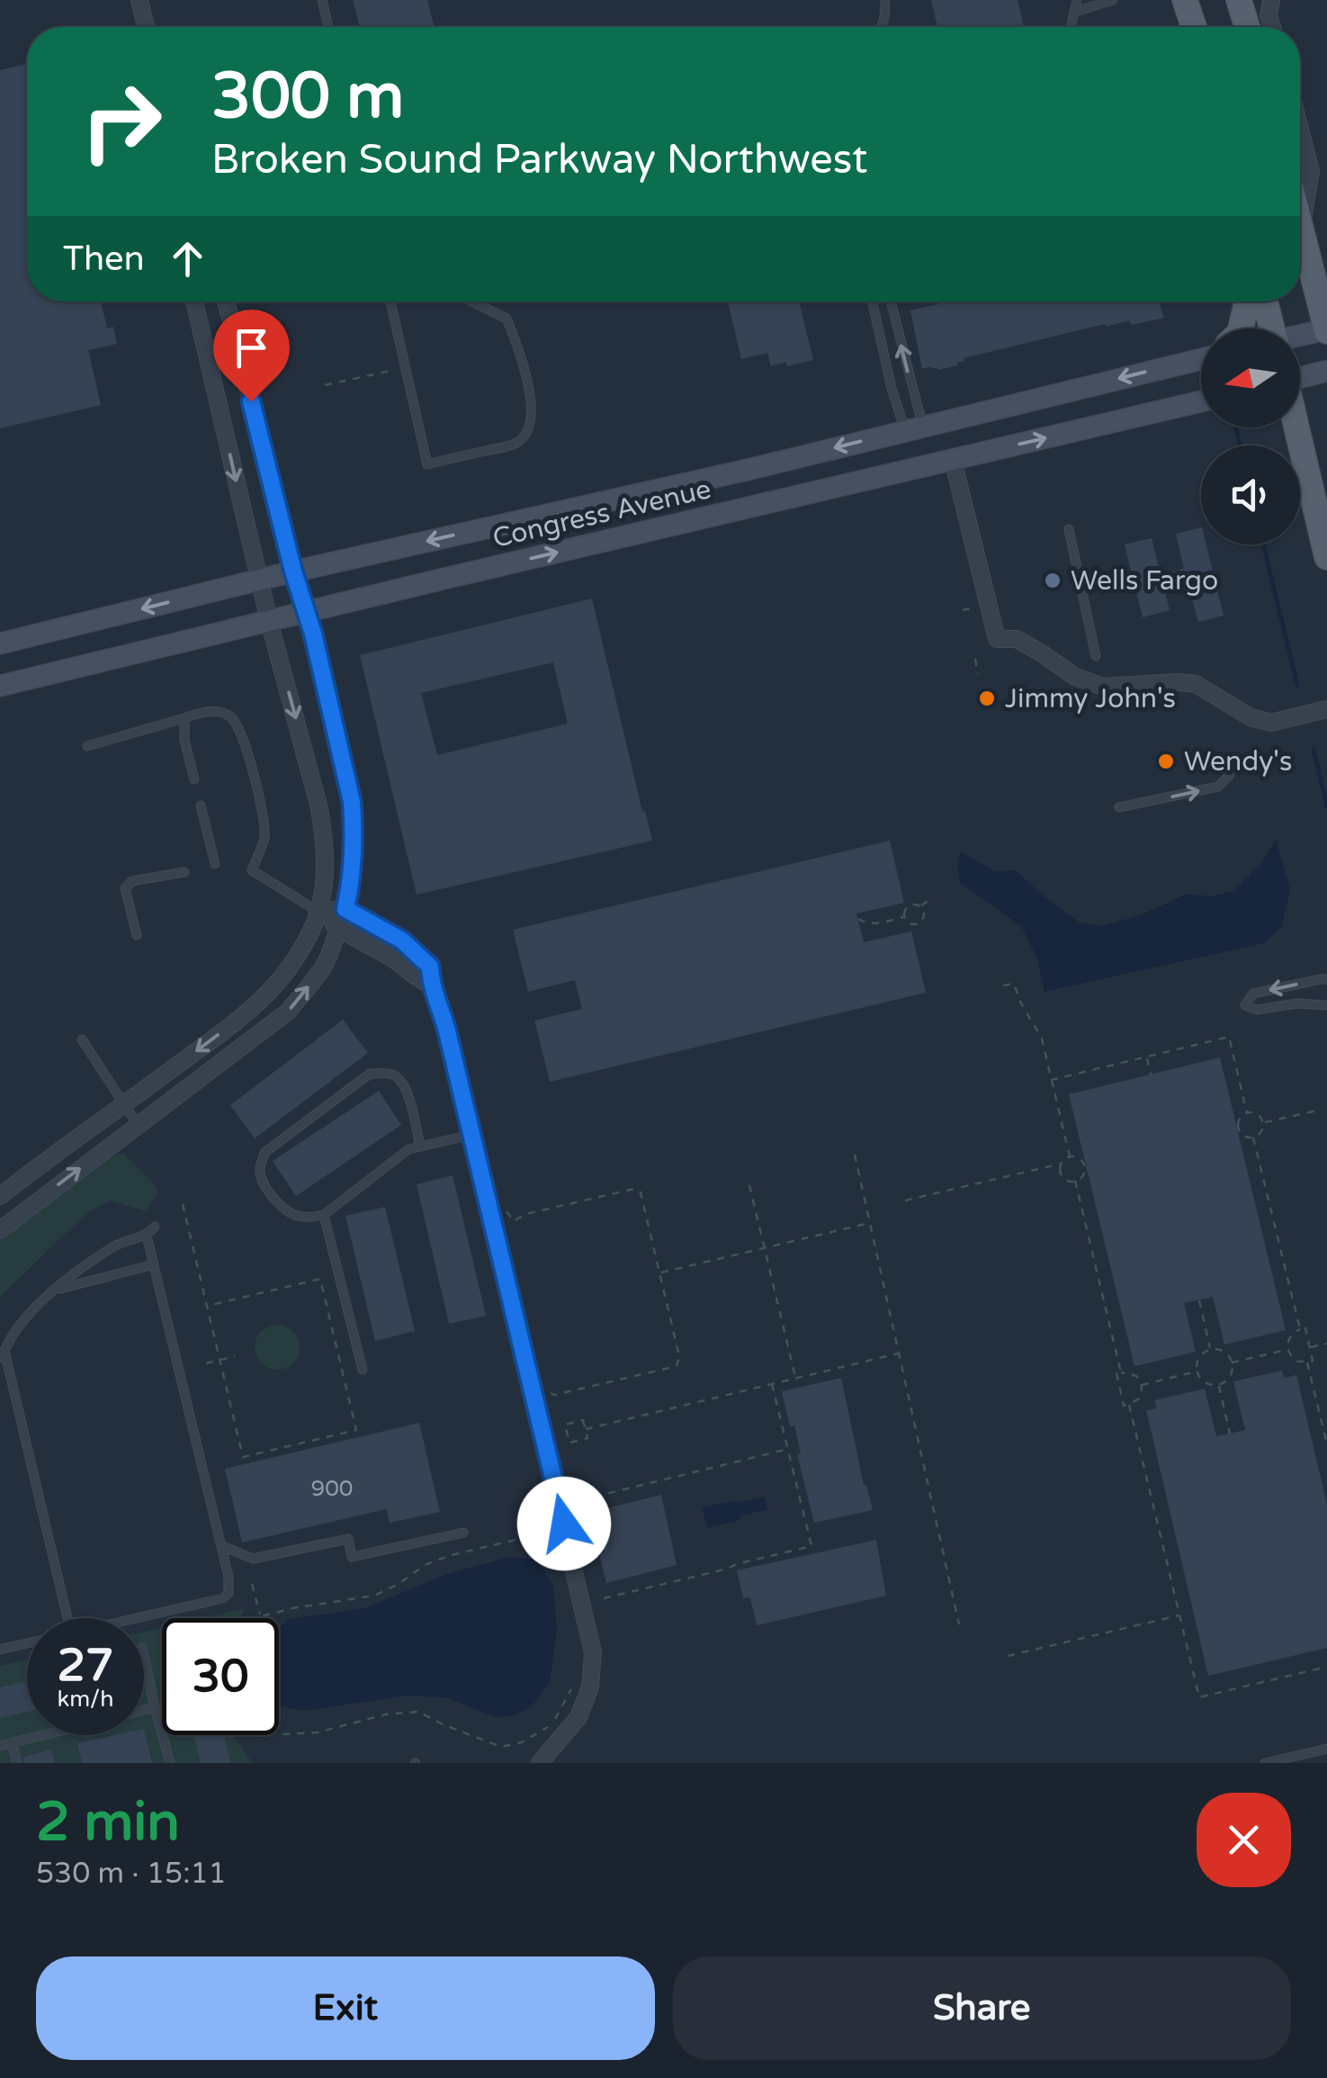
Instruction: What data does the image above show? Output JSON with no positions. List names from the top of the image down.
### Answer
{
  "streets": {
    "main road": ["Congress Avenue"]
  },
  "places": ["Wells Fargo", "Jimmy John's", "Wendy's"],
  "house_numbers": ["900"],
  "north": "left",
  "page": {
    "turn": ["300 m", "Broken Sound Parkway Northwest"],
    "then": "Then",
    "speed": "27 km/h",
    "limit": "30",
    "heading": ["2 min", "530 m · 15:11"],
    "buttons": ["Exit", "Share"]
  }
}
